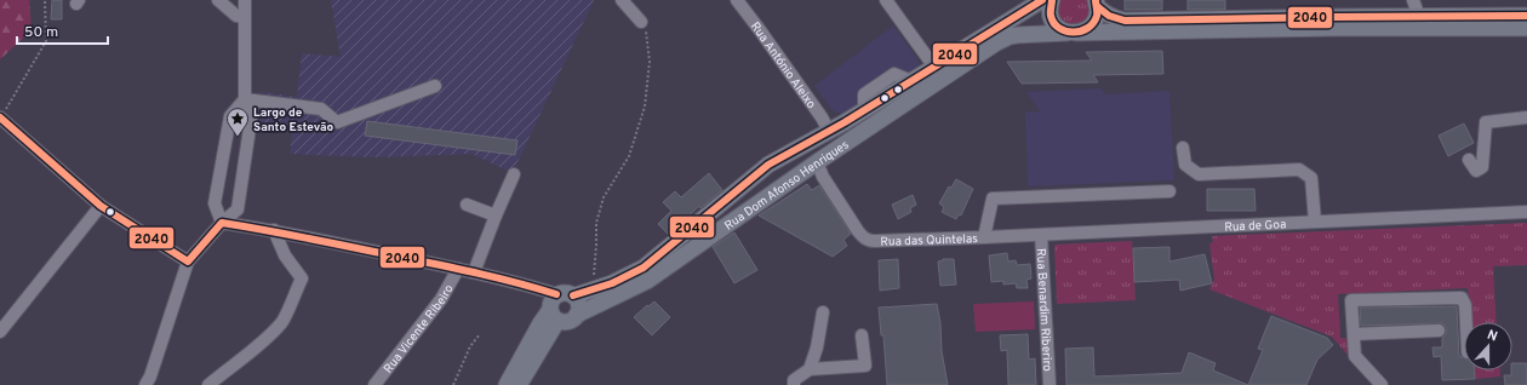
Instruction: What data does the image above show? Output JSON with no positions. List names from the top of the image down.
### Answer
{
  "streets": {
    "main road": ["Rua Dom Afonso Henriques"],
    "street": [
      "Rua António Aleixo",
      "Rua de Goa",
      "Rua das Quintelas",
      "Rua Benardim Riberiro",
      "Rua Vicente Ribeiro"
    ]
  },
  "crossings": [
    ["Rua António Aleixo", "Rua Dom Afonso Henriques"],
    ["Rua Dom Afonso Henriques", "Rua das Quintelas"],
    ["Rua de Goa", "Rua das Quintelas"],
    ["Rua de Goa", "Rua Benardim Riberiro"]
  ],
  "places": {
    "place": ["Largo de Santo Estevão"]
  },
  "lines": ["transit line 2040"],
  "scale_bar": "50 m",
  "north": "top"
}
